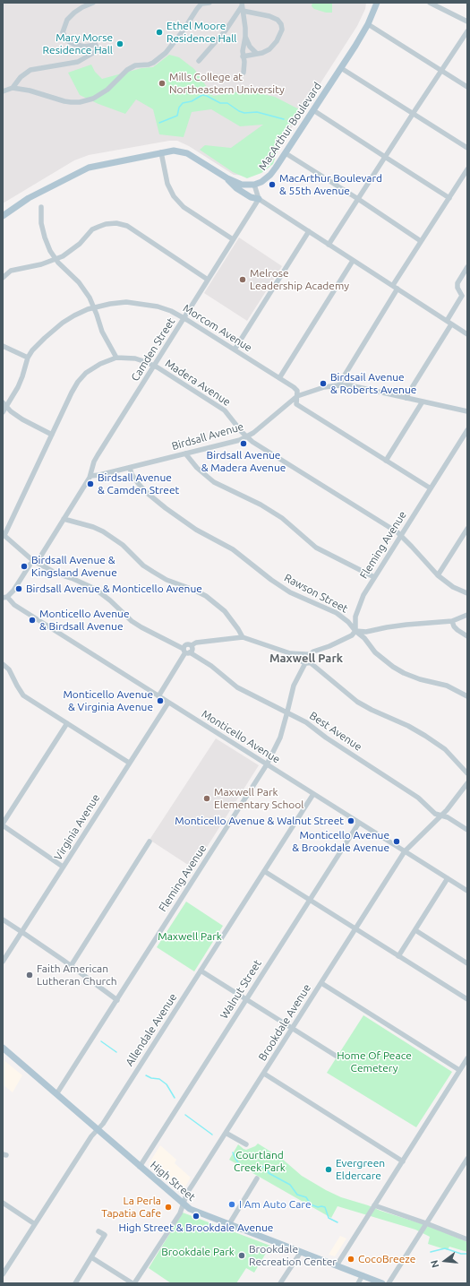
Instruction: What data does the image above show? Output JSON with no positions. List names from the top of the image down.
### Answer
{
  "streets": {
    "main road": ["MacArthur Boulevard", "High Street"],
    "street": [
      "Morcom Avenue",
      "Camden Street",
      "Madera Avenue",
      "Birdsall Avenue",
      "Fleming Avenue",
      "Rawson Street",
      "Best Avenue",
      "Monticello Avenue",
      "Virginia Avenue",
      "Walnut Street",
      "Brookdale Avenue",
      "Allendale Avenue"
    ]
  },
  "crossings": [
    ["Morcom Avenue", "Camden Street"],
    ["Morcom Avenue", "Birdsall Avenue"],
    ["Morcom Avenue", "Fleming Avenue"],
    ["Camden Street", "Madera Avenue"],
    ["Camden Street", "Birdsall Avenue"],
    ["Madera Avenue", "Birdsall Avenue"],
    ["Madera Avenue", "Fleming Avenue"],
    ["Birdsall Avenue", "Rawson Street"],
    ["Fleming Avenue", "Rawson Street"],
    ["Fleming Avenue", "Best Avenue"],
    ["Fleming Avenue", "Monticello Avenue"],
    ["Fleming Avenue", "High Street"],
    ["Best Avenue", "Brookdale Avenue"],
    ["Monticello Avenue", "Virginia Avenue"],
    ["Monticello Avenue", "Walnut Street"],
    ["Monticello Avenue", "Brookdale Avenue"],
    ["Monticello Avenue", "Allendale Avenue"],
    ["Walnut Street", "High Street"],
    ["Brookdale Avenue", "High Street"],
    ["Allendale Avenue", "High Street"]
  ],
  "districts": ["Maxwell Park"],
  "parks": [
    "Maxwell Park",
    "Home Of Peace Cemetery",
    "Courtland Creek Park",
    "Brookdale Park"
  ],
  "places": [
    "Ethel Moore Residence Hall",
    "Mary Morse Residence Hall",
    "Mills College at Northeastern University",
    "MacArthur Boulevard & 55th Avenue",
    "Melrose Leadership Academy",
    "Birdsail Avenue & Roberts Avenue",
    "Birdsall Avenue & Madera Avenue",
    "Birdsall Avenue & Camden Street",
    "Birdsall Avenue & Kingsland Avenue",
    "Birdsall Avenue & Monticello Avenue",
    "Monticello Avenue & Birdsall Avenue",
    "Monticello Avenue & Virginia Avenue",
    "Maxwell Park Elementary School",
    "Monticello Avenue & Walnut Street",
    "Monticello Avenue & Brookdale Avenue",
    "Faith American Lutheran Church",
    "Evergreen Eldercare",
    "I Am Auto Care",
    "La Perla Tapatia Cafe",
    "High Street & Brookdale Avenue",
    "Brookdale Recreation Center",
    "CocoBreeze"
  ],
  "north": "left"
}
